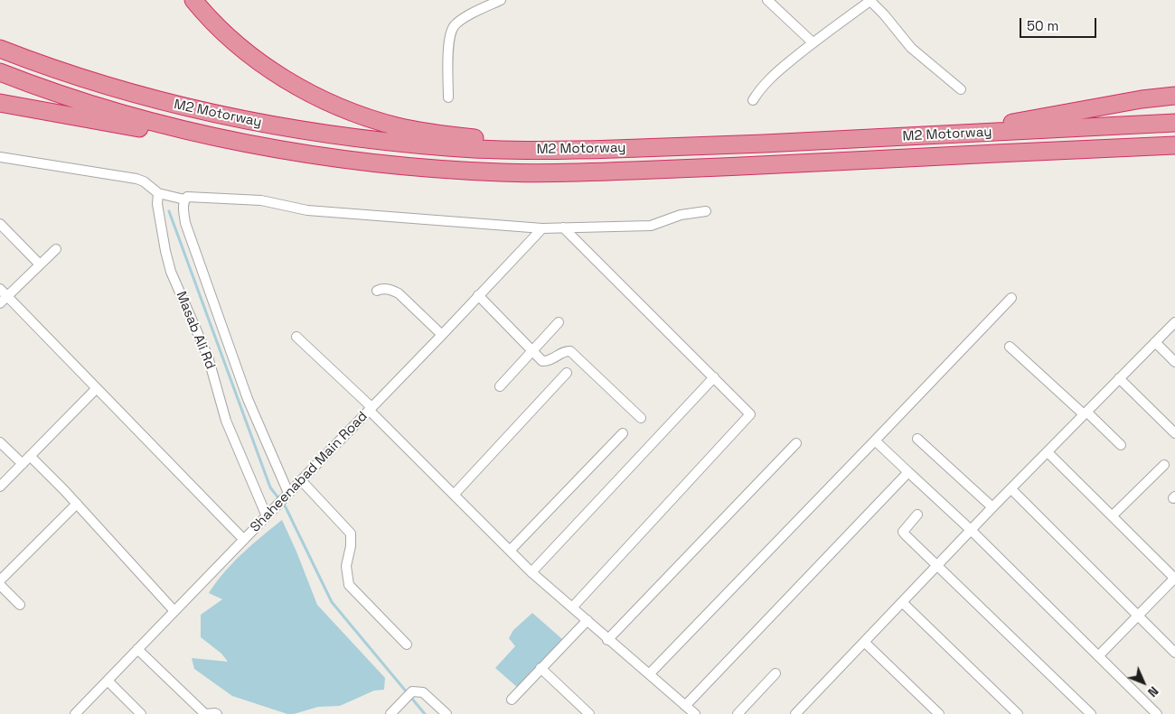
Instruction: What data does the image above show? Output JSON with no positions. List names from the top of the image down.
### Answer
{
  "streets": {
    "highway": ["M2 Motorway"],
    "street": ["Masab Ali Rd", "Shaheenabad Main Road"]
  },
  "crossings": [
    ["Masab Ali Rd", "Shaheenabad Main Road"]
  ],
  "scale_bar": "50 m",
  "north": "bottom right"
}
